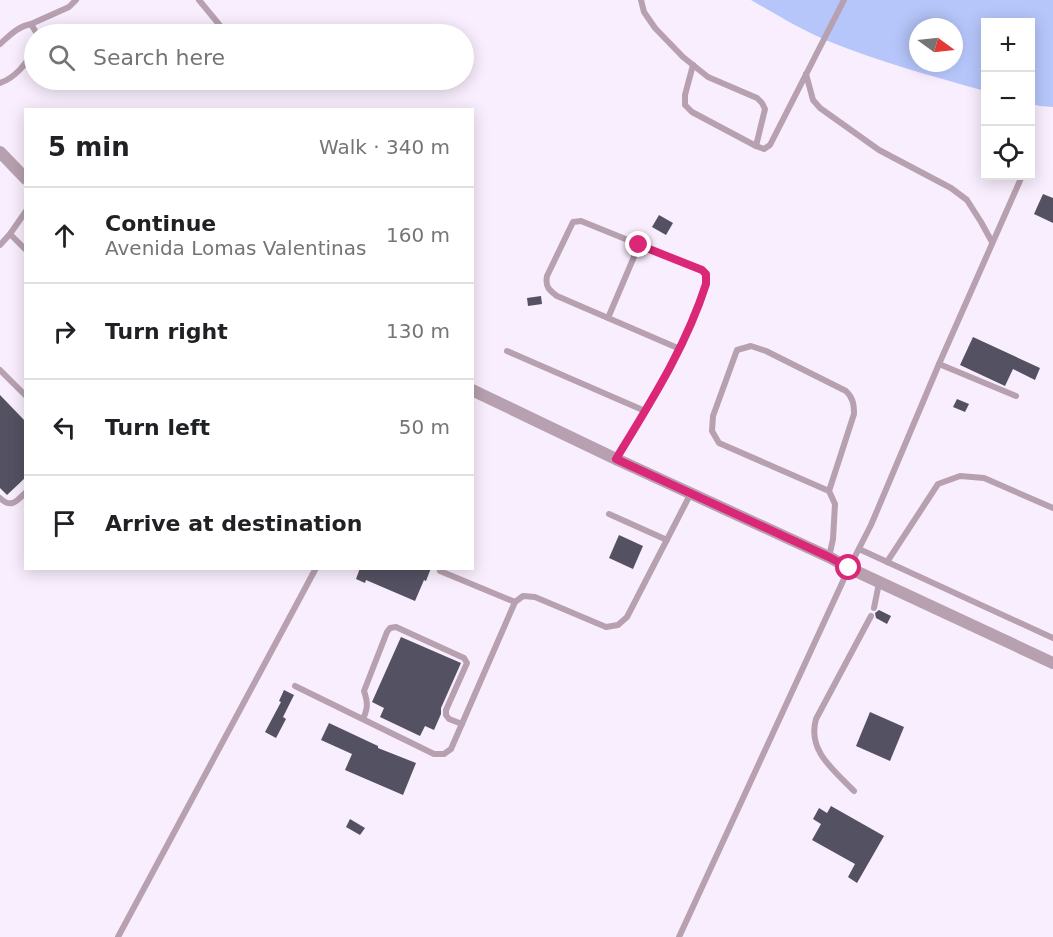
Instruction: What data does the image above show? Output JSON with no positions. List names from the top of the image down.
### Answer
{
  "north": "right",
  "page": {
    "map_buttons": ["+", "−"],
    "search": "Search here",
    "heading": ["5 min", "Walk · 340 m"],
    "list": [
      ["Continue", "Avenida Lomas Valentinas", "160 m"],
      ["Turn right", "130 m"],
      ["Turn left", "50 m"],
      "Arrive at destination"
    ]
  }
}
